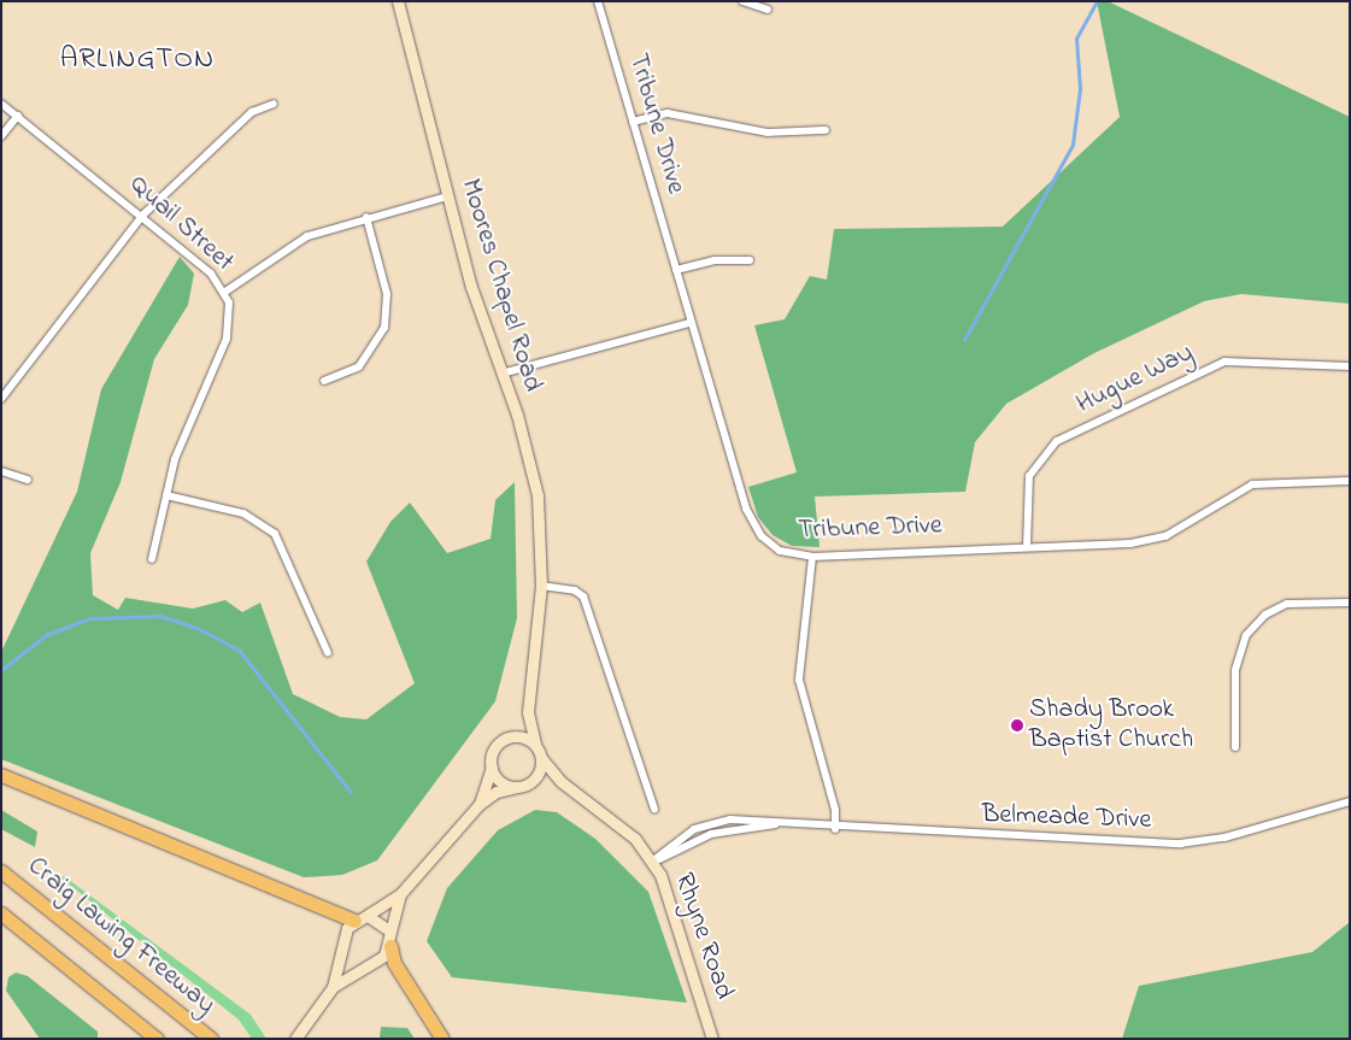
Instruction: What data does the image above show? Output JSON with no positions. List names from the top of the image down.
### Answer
{
  "streets": {
    "highway": ["Craig Lawing Freeway"],
    "main road": ["Moores Chapel Road", "Rhyne Road"],
    "street": [
      "Tribune Drive",
      "Quail Street",
      "Hugue Way",
      "Belmeade Drive"
    ]
  },
  "crossings": [
    ["Tribune Drive", "Hugue Way"],
    ["Moores Chapel Road", "Rhyne Road"],
    ["Belmeade Drive", "Rhyne Road"]
  ],
  "districts": ["ARLINGTON"],
  "places": ["Shady Brook Baptist Church"]
}
